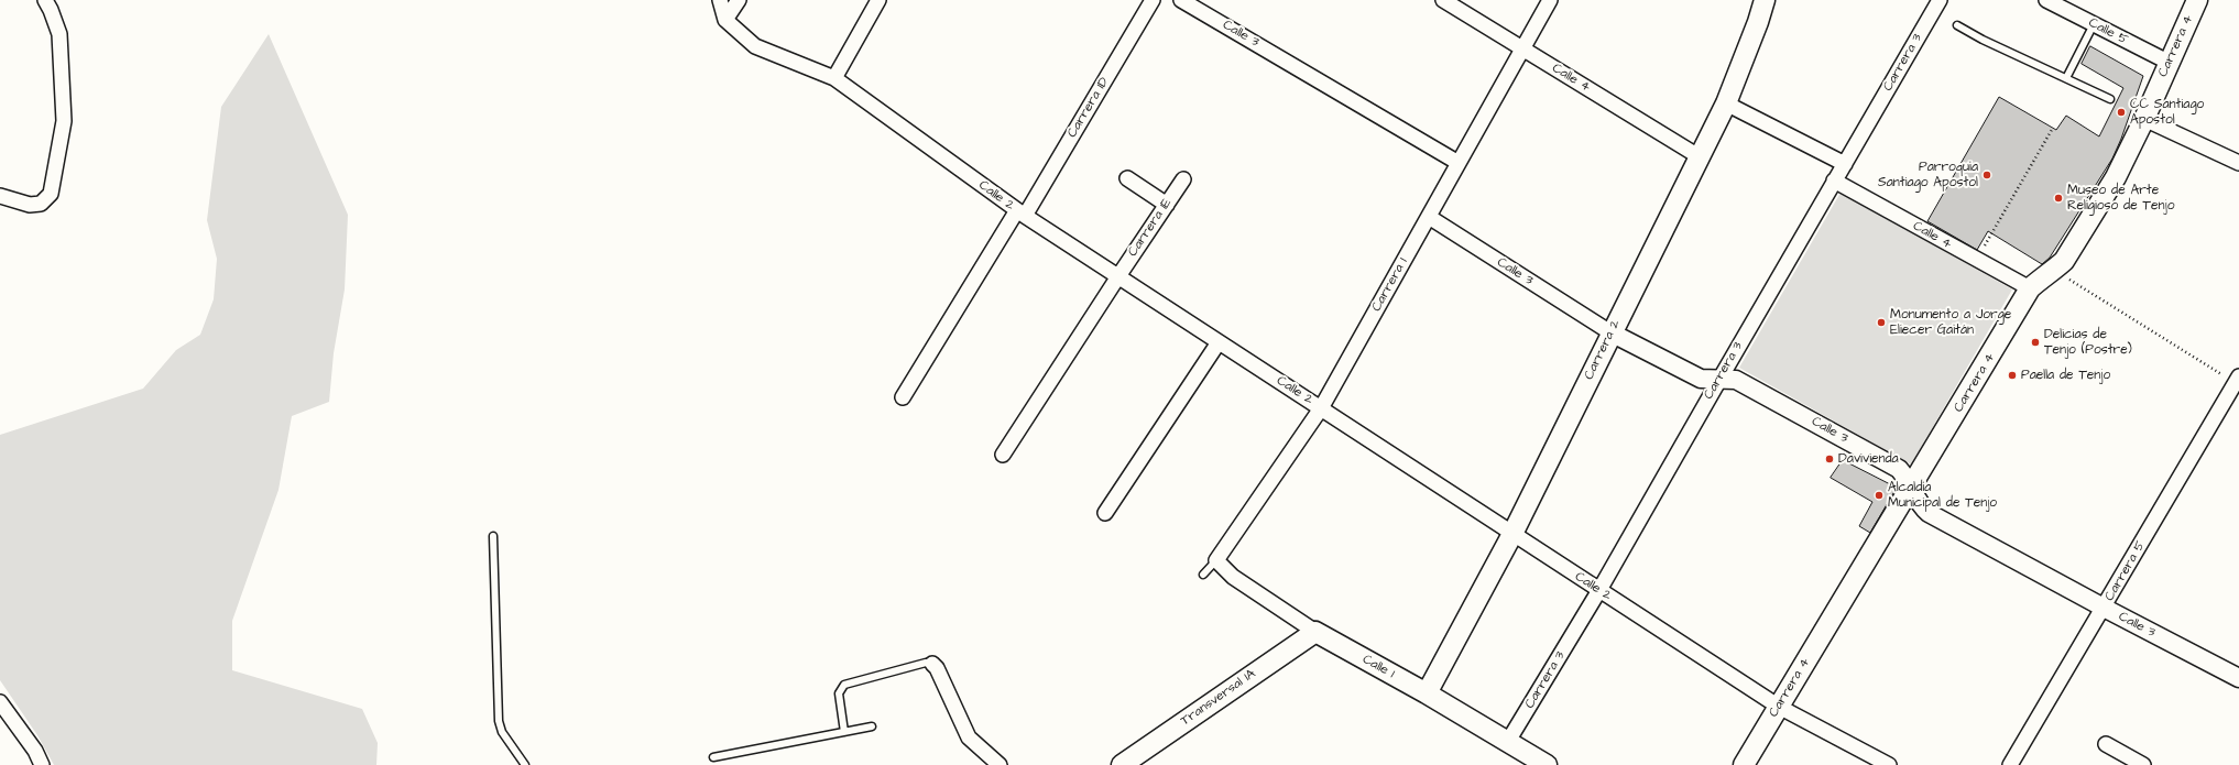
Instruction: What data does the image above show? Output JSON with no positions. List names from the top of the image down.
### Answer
{
  "streets": {
    "main road": [
      "Carrera 4",
      "Carrera 2",
      "Calle 1",
      "Transversal 1A"
    ],
    "street": [
      "Calle 5",
      "Calle 3",
      "Carrera 3",
      "Calle 4",
      "Carrera 1D",
      "Calle 2",
      "Carrera 1E",
      "Carrera 1",
      "Carrera 5"
    ]
  },
  "crossings": [
    ["Calle 5", "Carrera 4"],
    ["Calle 3", "Carrera 4"],
    ["Calle 3", "Carrera 3"],
    ["Calle 3", "Carrera 1"],
    ["Calle 3", "Carrera 2"],
    ["Calle 3", "Carrera 5"],
    ["Carrera 4", "Calle 4"],
    ["Carrera 4", "Calle 2"],
    ["Carrera 3", "Calle 4"],
    ["Carrera 3", "Calle 2"],
    ["Carrera 3", "Calle 1"],
    ["Calle 4", "Carrera 1"],
    ["Calle 4", "Carrera 2"],
    ["Carrera 1D", "Calle 2"],
    ["Calle 2", "Carrera 1E"],
    ["Calle 2", "Carrera 1"],
    ["Calle 2", "Carrera 2"],
    ["Carrera 1", "Calle 1"],
    ["Carrera 2", "Calle 1"],
    ["Calle 1", "Transversal 1A"]
  ],
  "places": [
    "CC Santiago Apostol",
    "Parroquia Santiago Apostol",
    "Museo de Arte Religioso de Tenjo",
    "Monumento a Jorge Eliecer Gaitán",
    "Delicias de Tenjo (Postre)",
    "Paella de Tenjo",
    "Davivienda",
    "Alcaldía Municipal de Tenjo"
  ]
}
